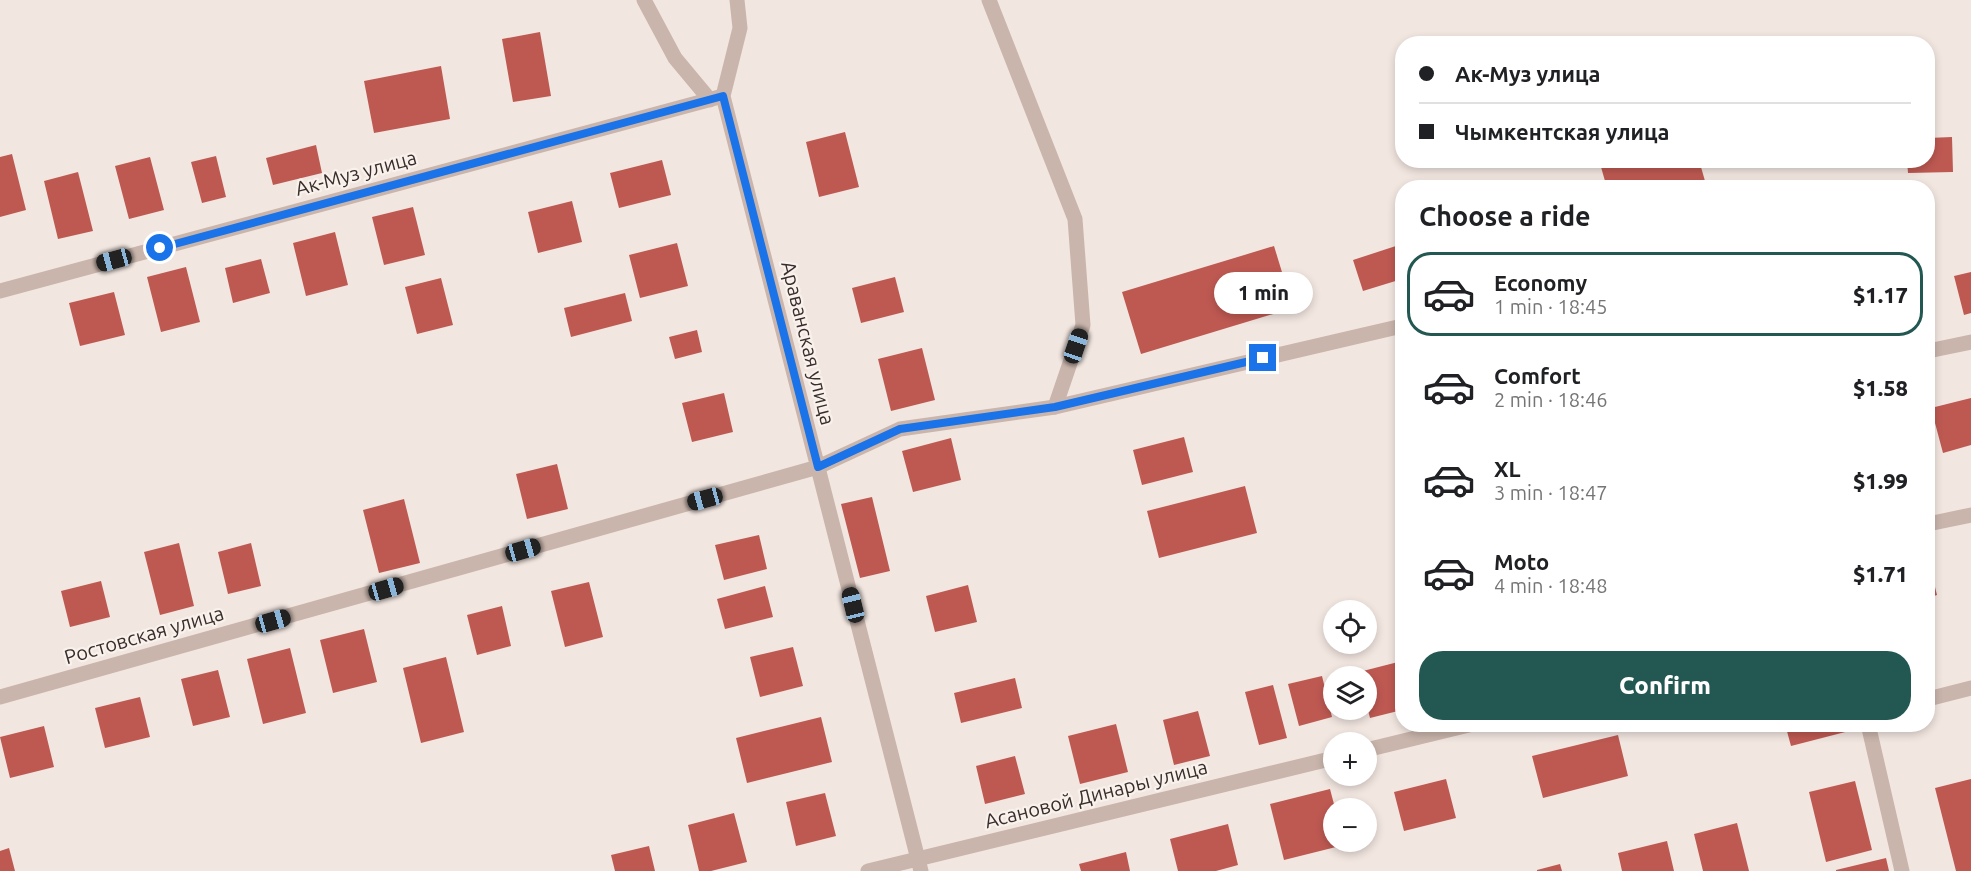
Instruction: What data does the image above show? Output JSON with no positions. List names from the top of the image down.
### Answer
{
  "streets": {
    "street": [
      "Ак-Муз улица",
      "Араванская улица",
      "Ростовская улица",
      "Асановой Динары улица"
    ]
  },
  "crossings": [
    ["Ак-Муз улица", "Араванская улица"],
    ["Араванская улица", "Ростовская улица"],
    ["Араванская улица", "Асановой Динары улица"]
  ],
  "page": {
    "banner": ["Ак-Муз улица", "Чымкентская улица"],
    "heading": "Choose a ride",
    "list": [
      {
        "name": "Economy",
        "note": "1 min · 18:45",
        "value": "$1.17"
      },
      {
        "name": "Comfort",
        "note": "2 min · 18:46",
        "value": "$1.58"
      },
      {
        "name": "XL",
        "note": "3 min · 18:47",
        "value": "$1.99"
      },
      {
        "name": "Moto",
        "note": "4 min · 18:48",
        "value": "$1.71"
      }
    ],
    "bubble": "1 min",
    "map_buttons": ["+", "−"],
    "buttons": "Confirm"
  }
}
